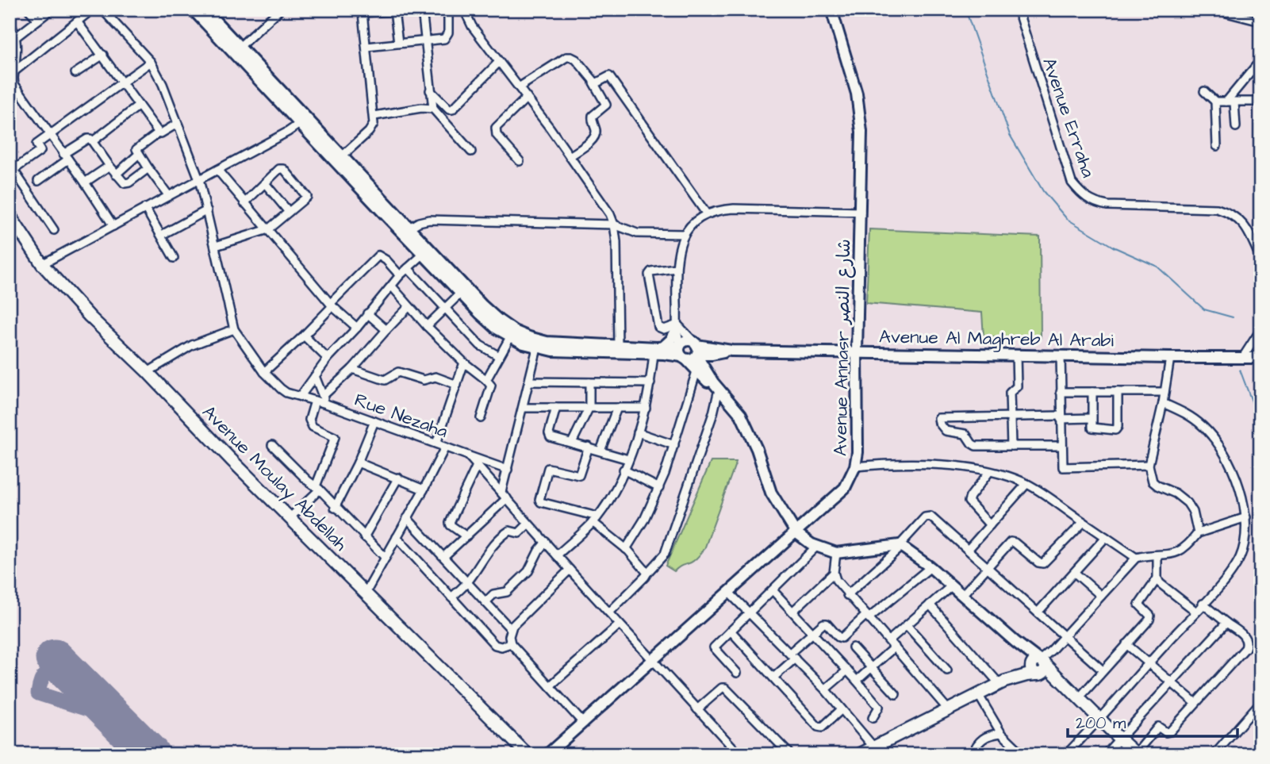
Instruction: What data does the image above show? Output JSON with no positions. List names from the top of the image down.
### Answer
{
  "streets": {
    "main road": ["Avenue Al Maghreb Al Arabi", "Avenue Annasr شارع النصر", "Avenue Moulay Abdellah"],
    "street": ["Avenue Erraha", "Rue Nezaha"]
  },
  "crossings": [
    ["Avenue Al Maghreb Al Arabi", "Avenue Annasr شارع النصر"]
  ],
  "scale_bar": "200 m"
}
